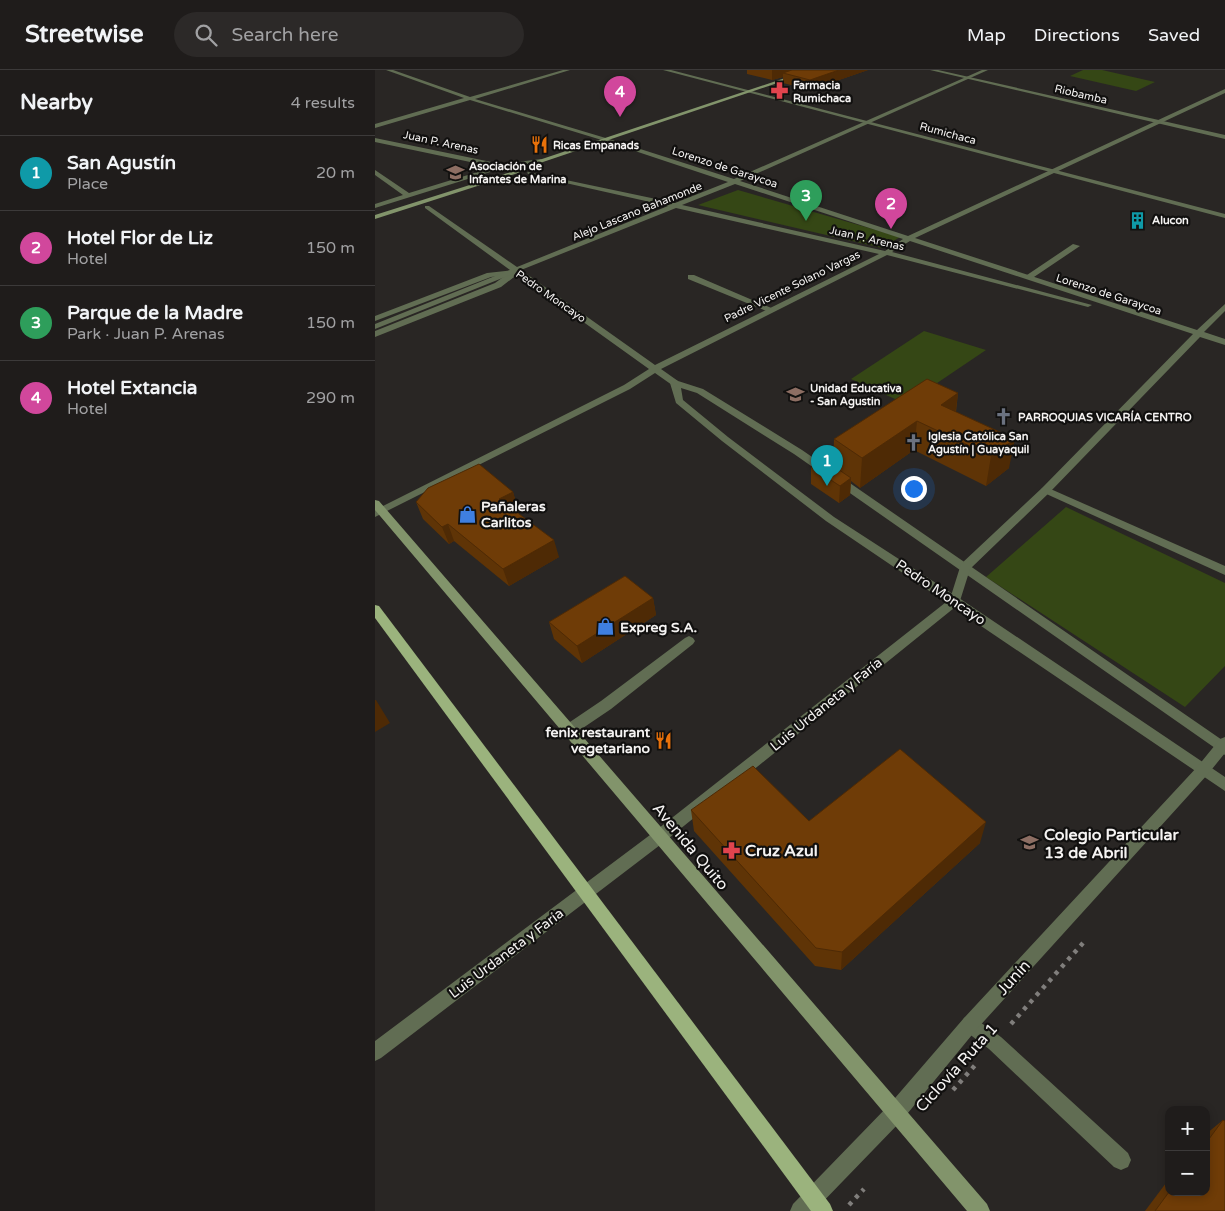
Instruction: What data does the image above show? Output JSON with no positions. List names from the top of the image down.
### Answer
{
  "streets": {
    "main road": ["Avenida Quito"],
    "street": [
      "Riobamba",
      "Rumichaca",
      "Juan P. Arenas",
      "Lorenzo de Garaycoa",
      "Alejo Lascano Bahamonde",
      "Padre Vicente Solano Vargas",
      "Pedro Moncayo",
      "Luis Urdaneta y Faría",
      "Junín"
    ],
    "path": ["Ciclovía Ruta 1"]
  },
  "crossings": [
    ["Riobamba", "Alejo Lascano Bahamonde"],
    ["Riobamba", "Padre Vicente Solano Vargas"],
    ["Rumichaca", "Alejo Lascano Bahamonde"],
    ["Rumichaca", "Padre Vicente Solano Vargas"],
    ["Juan P. Arenas", "Lorenzo de Garaycoa"],
    ["Juan P. Arenas", "Alejo Lascano Bahamonde"],
    ["Juan P. Arenas", "Padre Vicente Solano Vargas"],
    ["Lorenzo de Garaycoa", "Alejo Lascano Bahamonde"],
    ["Lorenzo de Garaycoa", "Padre Vicente Solano Vargas"],
    ["Alejo Lascano Bahamonde", "Pedro Moncayo"],
    ["Padre Vicente Solano Vargas", "Pedro Moncayo"],
    ["Padre Vicente Solano Vargas", "Avenida Quito"],
    ["Pedro Moncayo", "Luis Urdaneta y Faría"],
    ["Pedro Moncayo", "Junín"],
    ["Luis Urdaneta y Faría", "Avenida Quito"],
    ["Avenida Quito", "Junín"]
  ],
  "places": {
    "pharmacy": ["Farmacia Rumichaca", "Cruz Azul"],
    "restaurant": ["Ricas Empanads", "fenix restaurant vegetariano"],
    "school or university": ["Asociación de Infantes de Marina", "Unidad Educativa - San Agustin", "Colegio Particular 13 de Abril"],
    "building": ["Alucon"],
    "church": ["PARROQUIAS VICARÍA CENTRO", "Iglesia Católica San Agustín | Guayaquil"],
    "shop": ["Pañaleras Carlitos", "Expreg S.A."]
  },
  "page": {
    "header": "Streetwise",
    "search": "Search here",
    "nav": ["Map", "Directions", "Saved"],
    "heading": ["Nearby", "4 results"],
    "pins": [
      "4",
      "3",
      "2",
      "1"
    ],
    "list": [
      {
        "mark": "1",
        "name": "San Agustín",
        "note": "Place",
        "value": "20 m"
      },
      {
        "mark": "2",
        "name": "Hotel Flor de Liz",
        "note": "Hotel",
        "value": "150 m"
      },
      {
        "mark": "3",
        "name": "Parque de la Madre",
        "note": "Park · Juan P. Arenas",
        "value": "150 m"
      },
      {
        "mark": "4",
        "name": "Hotel Extancia",
        "note": "Hotel",
        "value": "290 m"
      }
    ],
    "map_buttons": ["+", "−"]
  }
}
